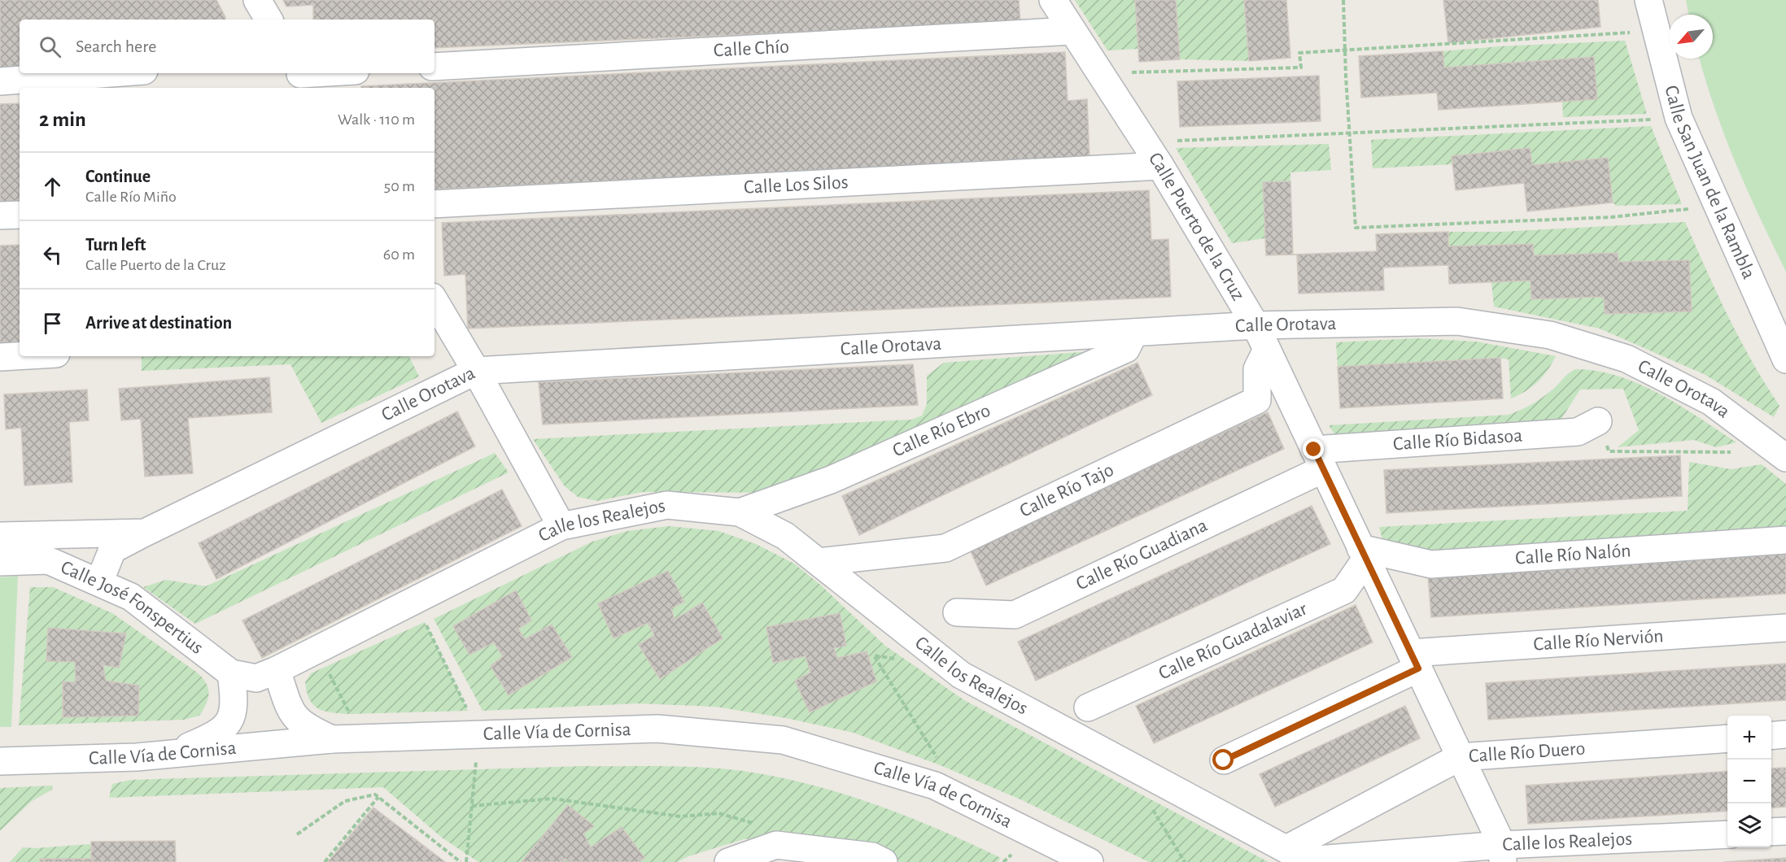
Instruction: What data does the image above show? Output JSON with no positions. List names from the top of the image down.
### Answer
{
  "streets": {
    "street": [
      "Calle Chío",
      "Calle San Juan de la Rambla",
      "Calle Los Silos",
      "Calle Puerto de la Cruz",
      "Calle Orotava",
      "Calle Río Ebro",
      "Calle Río Bidasoa",
      "Calle Río Tajo",
      "Calle los Realejos",
      "Calle Río Guadiana",
      "Calle Río Nalón",
      "Calle José Fonspertius",
      "Calle Río Nervión",
      "Calle Río Guadalaviar",
      "Calle Vía de Cornisa",
      "Calle Río Duero"
    ]
  },
  "crossings": [
    ["Calle Chío", "Calle Puerto de la Cruz"],
    ["Calle Los Silos", "Calle Puerto de la Cruz"],
    ["Calle Puerto de la Cruz", "Calle Orotava"],
    ["Calle Puerto de la Cruz", "Calle Río Bidasoa"],
    ["Calle Puerto de la Cruz", "Calle Río Tajo"],
    ["Calle Puerto de la Cruz", "Calle los Realejos"],
    ["Calle Puerto de la Cruz", "Calle Río Guadiana"],
    ["Calle Puerto de la Cruz", "Calle Río Nalón"],
    ["Calle Puerto de la Cruz", "Calle Río Nervión"],
    ["Calle Puerto de la Cruz", "Calle Río Guadalaviar"],
    ["Calle Puerto de la Cruz", "Calle Río Duero"],
    ["Calle Orotava", "Calle Río Ebro"],
    ["Calle Río Ebro", "Calle los Realejos"],
    ["Calle Río Bidasoa", "Calle Río Guadiana"],
    ["Calle Río Tajo", "Calle los Realejos"],
    ["Calle los Realejos", "Calle José Fonspertius"],
    ["Calle los Realejos", "Calle Río Duero"],
    ["Calle Río Nalón", "Calle Río Guadalaviar"]
  ],
  "north": "bottom left",
  "page": {
    "search": "Search here",
    "heading": ["2 min", "Walk · 110 m"],
    "list": [
      ["Continue", "Calle Río Miño", "50 m"],
      ["Turn left", "Calle Puerto de la Cruz", "60 m"],
      "Arrive at destination"
    ],
    "map_buttons": ["+", "−"]
  }
}
